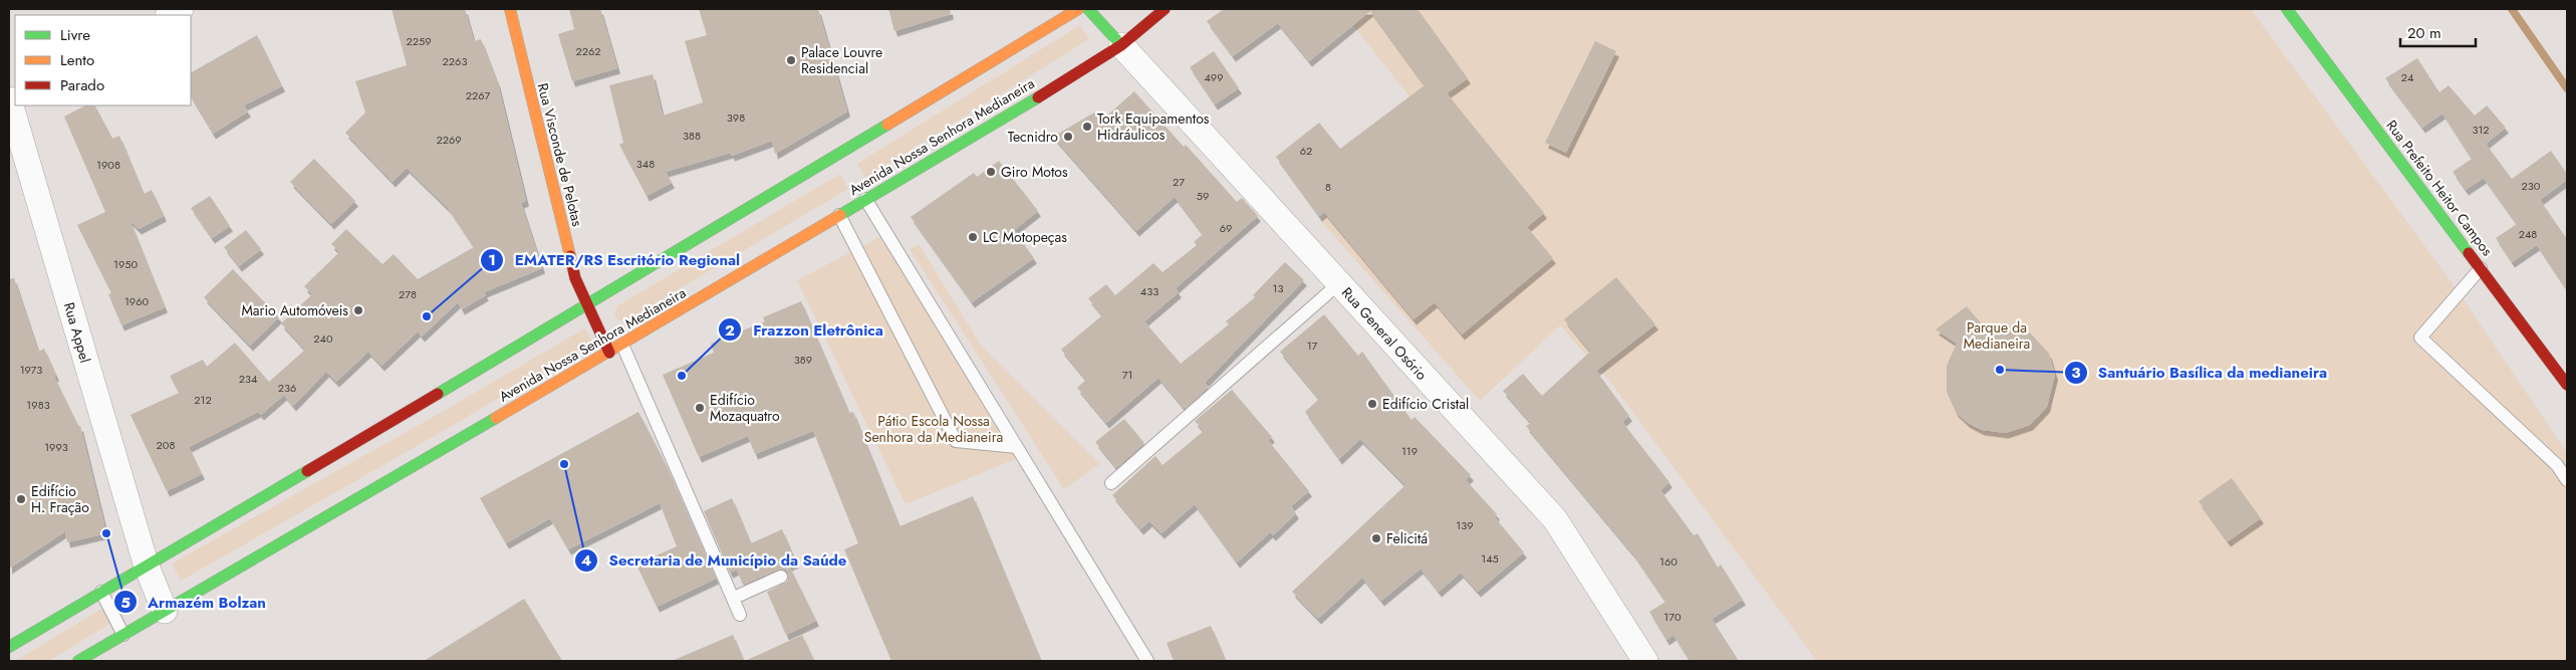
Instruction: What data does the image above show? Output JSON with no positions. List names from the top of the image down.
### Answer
{
  "streets": {
    "main road": ["Avenida Nossa Senhora Medianeira", "Rua Visconde de Pelotas", "Rua Prefeito Heitor Campos"],
    "street": ["Rua Appel", "Rua General Osório"]
  },
  "crossings": [
    ["Avenida Nossa Senhora Medianeira", "Rua Visconde de Pelotas"],
    ["Avenida Nossa Senhora Medianeira", "Rua Appel"],
    ["Avenida Nossa Senhora Medianeira", "Rua General Osório"]
  ],
  "parks": ["Parque da Medianeira", "Pátio Escola Nossa Senhora da Medianeira"],
  "places": [
    "Palace Louvre Residencial",
    "Tork Equipamentos Hidráulicos",
    "Tecnidro",
    "Giro Motos",
    "LC Motopeças",
    "Mario Automóveis",
    "EMATER/RS Escritório Regional",
    "Santuário Basílica da medianeira",
    "Frazzon Eletrônica",
    "Edifício Cristal",
    "Edifício Mozaquatro",
    "Secretaria de Município da Saúde",
    "Edifício H. Fração",
    "Armazém Bolzan",
    "Felicitá"
  ],
  "house_numbers": [
    "2259",
    "2262",
    "2263",
    "499",
    "24",
    "2267",
    "398",
    "312",
    "388",
    "2269",
    "62",
    "348",
    "1908",
    "27",
    "230",
    "8",
    "59",
    "69",
    "248",
    "1950",
    "13",
    "433",
    "278",
    "1960",
    "240",
    "17",
    "389",
    "1973",
    "71",
    "234",
    "236",
    "212",
    "1983",
    "208",
    "1993",
    "119",
    "139",
    "145",
    "160",
    "170"
  ],
  "legend": ["Livre", "Lento", "Parado"],
  "scale_bar": "20 m"
}
